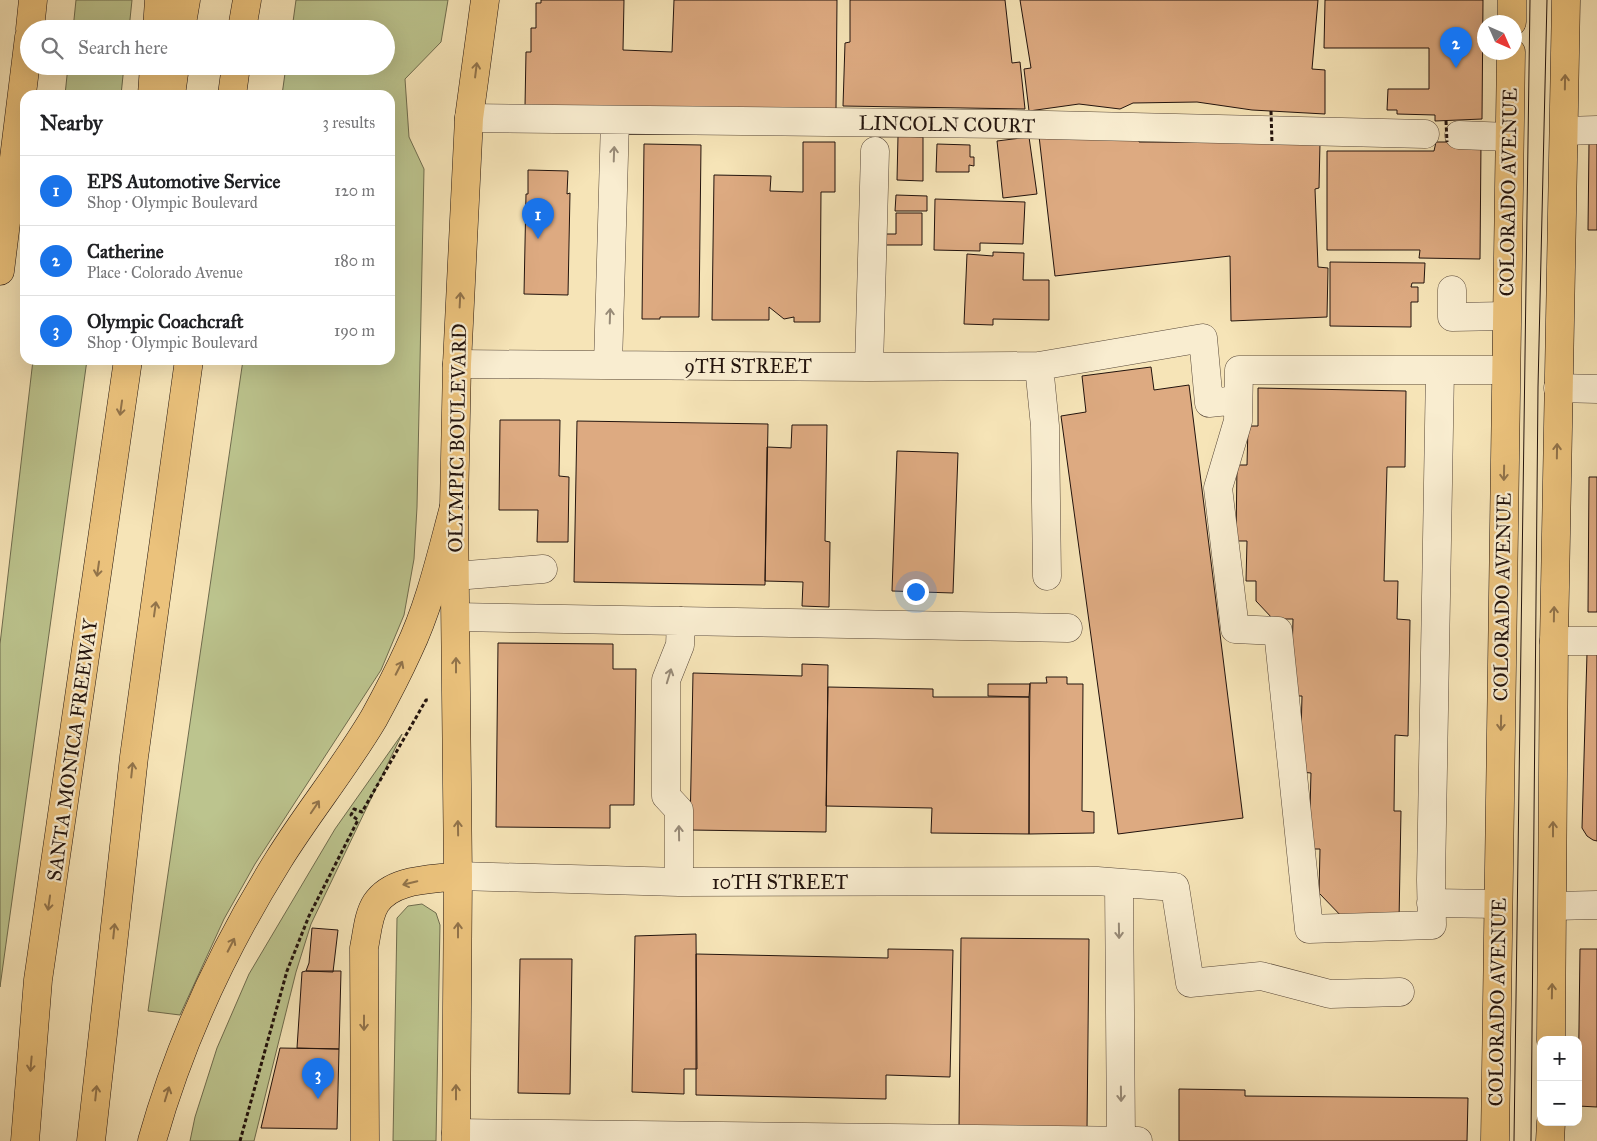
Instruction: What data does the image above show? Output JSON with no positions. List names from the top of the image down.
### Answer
{
  "streets": {
    "main road": ["COLORADO AVENUE", "OLYMPIC BOULEVARD", "SANTA MONICA FREEWAY"],
    "street": ["LINCOLN COURT", "9TH STREET", "10TH STREET"]
  },
  "crossings": [
    ["LINCOLN COURT", "COLORADO AVENUE"],
    ["LINCOLN COURT", "OLYMPIC BOULEVARD"],
    ["9TH STREET", "OLYMPIC BOULEVARD"],
    ["OLYMPIC BOULEVARD", "10TH STREET"]
  ],
  "north": "bottom right",
  "page": {
    "search": "Search here",
    "pins": ["2", "1", "3"],
    "heading": ["Nearby", "3 results"],
    "list": [
      {
        "mark": "1",
        "name": "EPS Automotive Service",
        "note": "Shop · Olympic Boulevard",
        "value": "120 m"
      },
      {
        "mark": "2",
        "name": "Catherine",
        "note": "Place · Colorado Avenue",
        "value": "180 m"
      },
      {
        "mark": "3",
        "name": "Olympic Coachcraft",
        "note": "Shop · Olympic Boulevard",
        "value": "190 m"
      }
    ],
    "map_buttons": ["+", "−"]
  }
}
